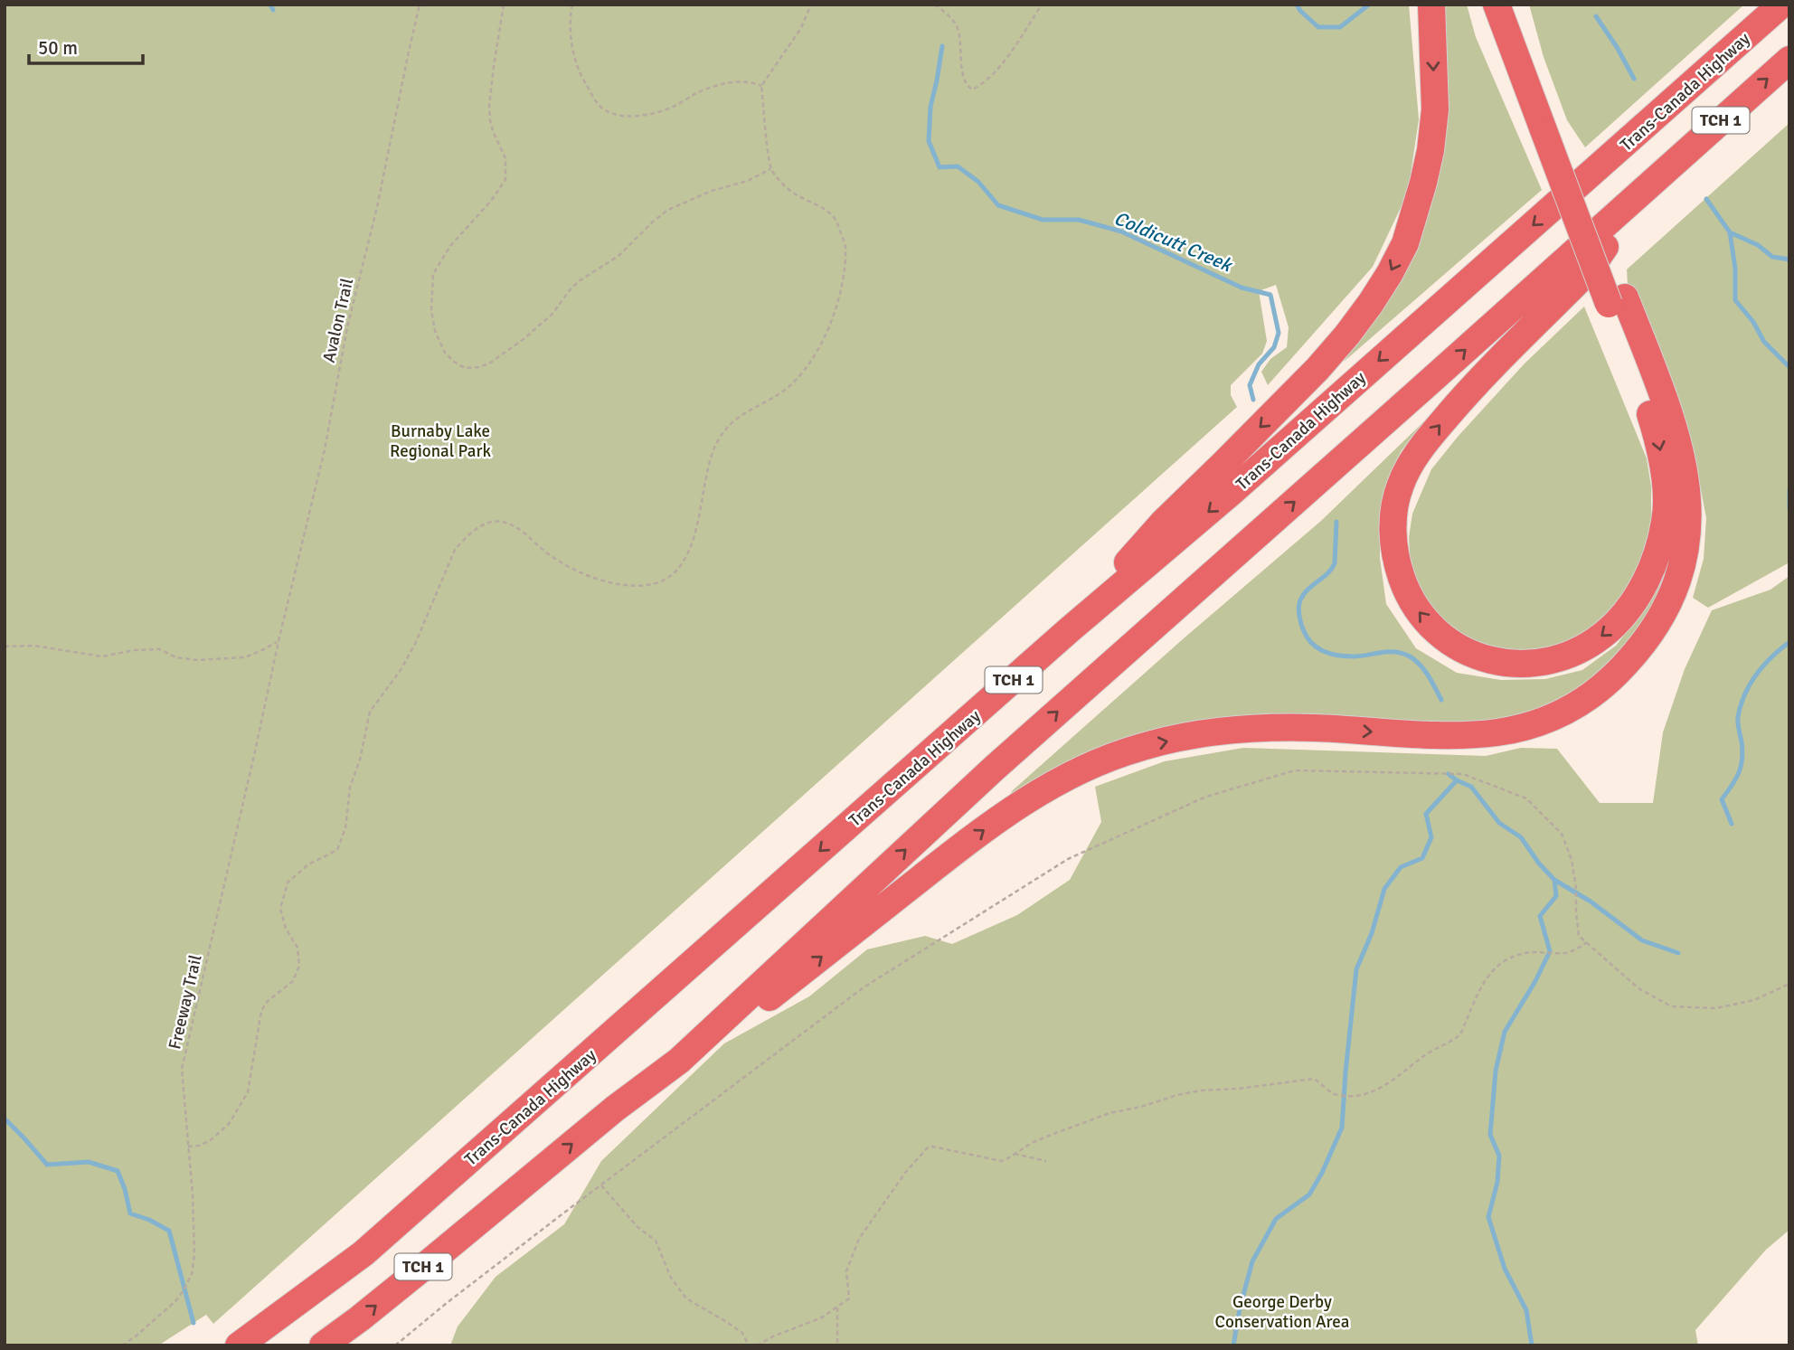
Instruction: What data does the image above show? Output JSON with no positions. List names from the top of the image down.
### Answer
{
  "streets": {
    "highway": ["Trans-Canada Highway", "TCH 1"],
    "path": ["Avalon Trail", "Freeway Trail"]
  },
  "crossings": [
    ["Avalon Trail", "Freeway Trail"]
  ],
  "water": ["Coldicutt Creek"],
  "parks": ["Burnaby Lake Regional Park", "George Derby Conservation Area"],
  "scale_bar": "50 m"
}
